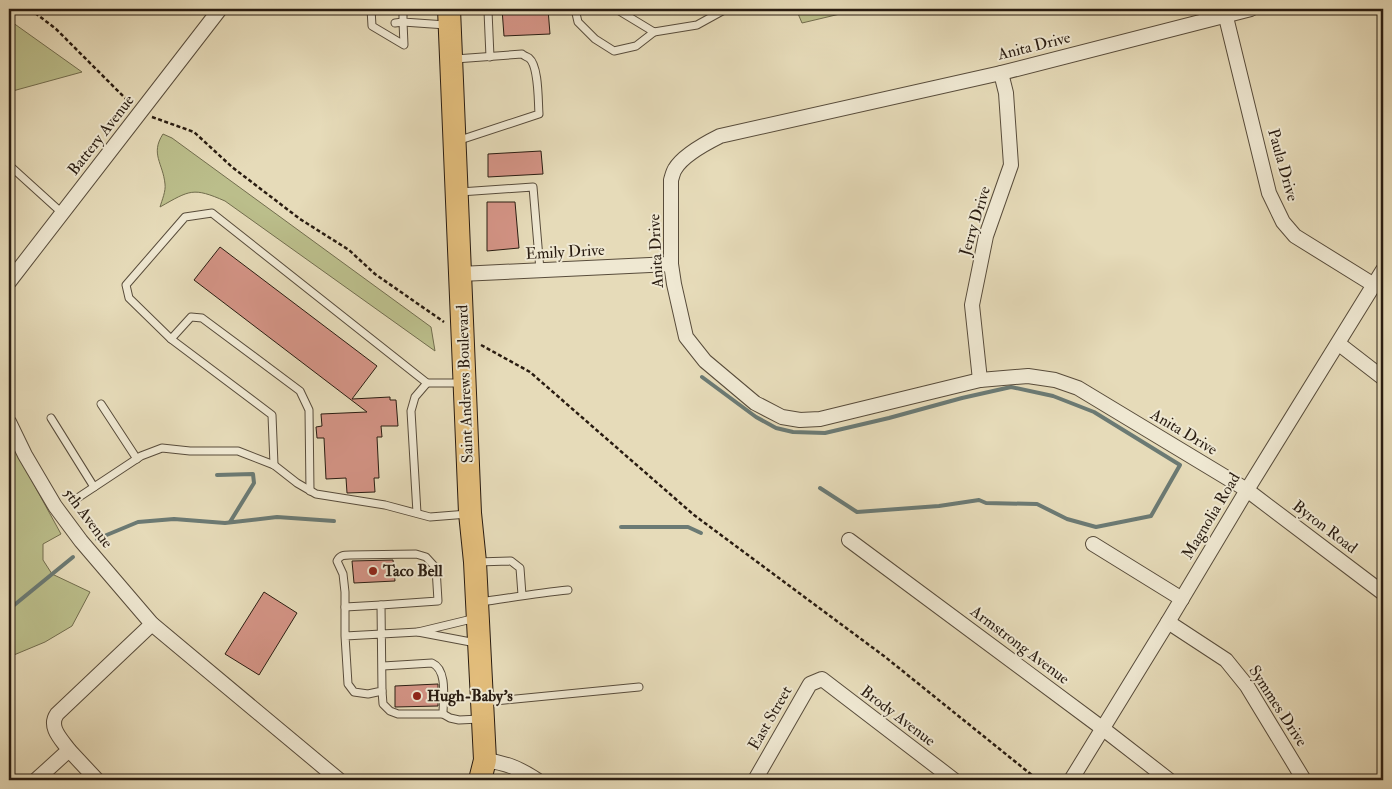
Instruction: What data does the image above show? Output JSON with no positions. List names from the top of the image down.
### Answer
{
  "streets": {
    "main road": ["Saint Andrews Boulevard"],
    "street": [
      "Anita Drive",
      "Battery Avenue",
      "Paula Drive",
      "Jerry Drive",
      "Emily Drive",
      "Magnolia Road",
      "5th Avenue",
      "Byron Road",
      "Armstrong Avenue",
      "Symmes Drive",
      "Brody Avenue",
      "East Street"
    ]
  },
  "crossings": [
    ["Anita Drive", "Paula Drive"],
    ["Anita Drive", "Jerry Drive"],
    ["Anita Drive", "Emily Drive"],
    ["Anita Drive", "Magnolia Road"],
    ["Anita Drive", "Byron Road"],
    ["Paula Drive", "Magnolia Road"],
    ["Emily Drive", "Saint Andrews Boulevard"],
    ["Magnolia Road", "Byron Road"],
    ["Magnolia Road", "Armstrong Avenue"],
    ["Magnolia Road", "Symmes Drive"],
    ["Brody Avenue", "East Street"]
  ],
  "places": ["Taco Bell", "Hugh-Baby's"]
}
